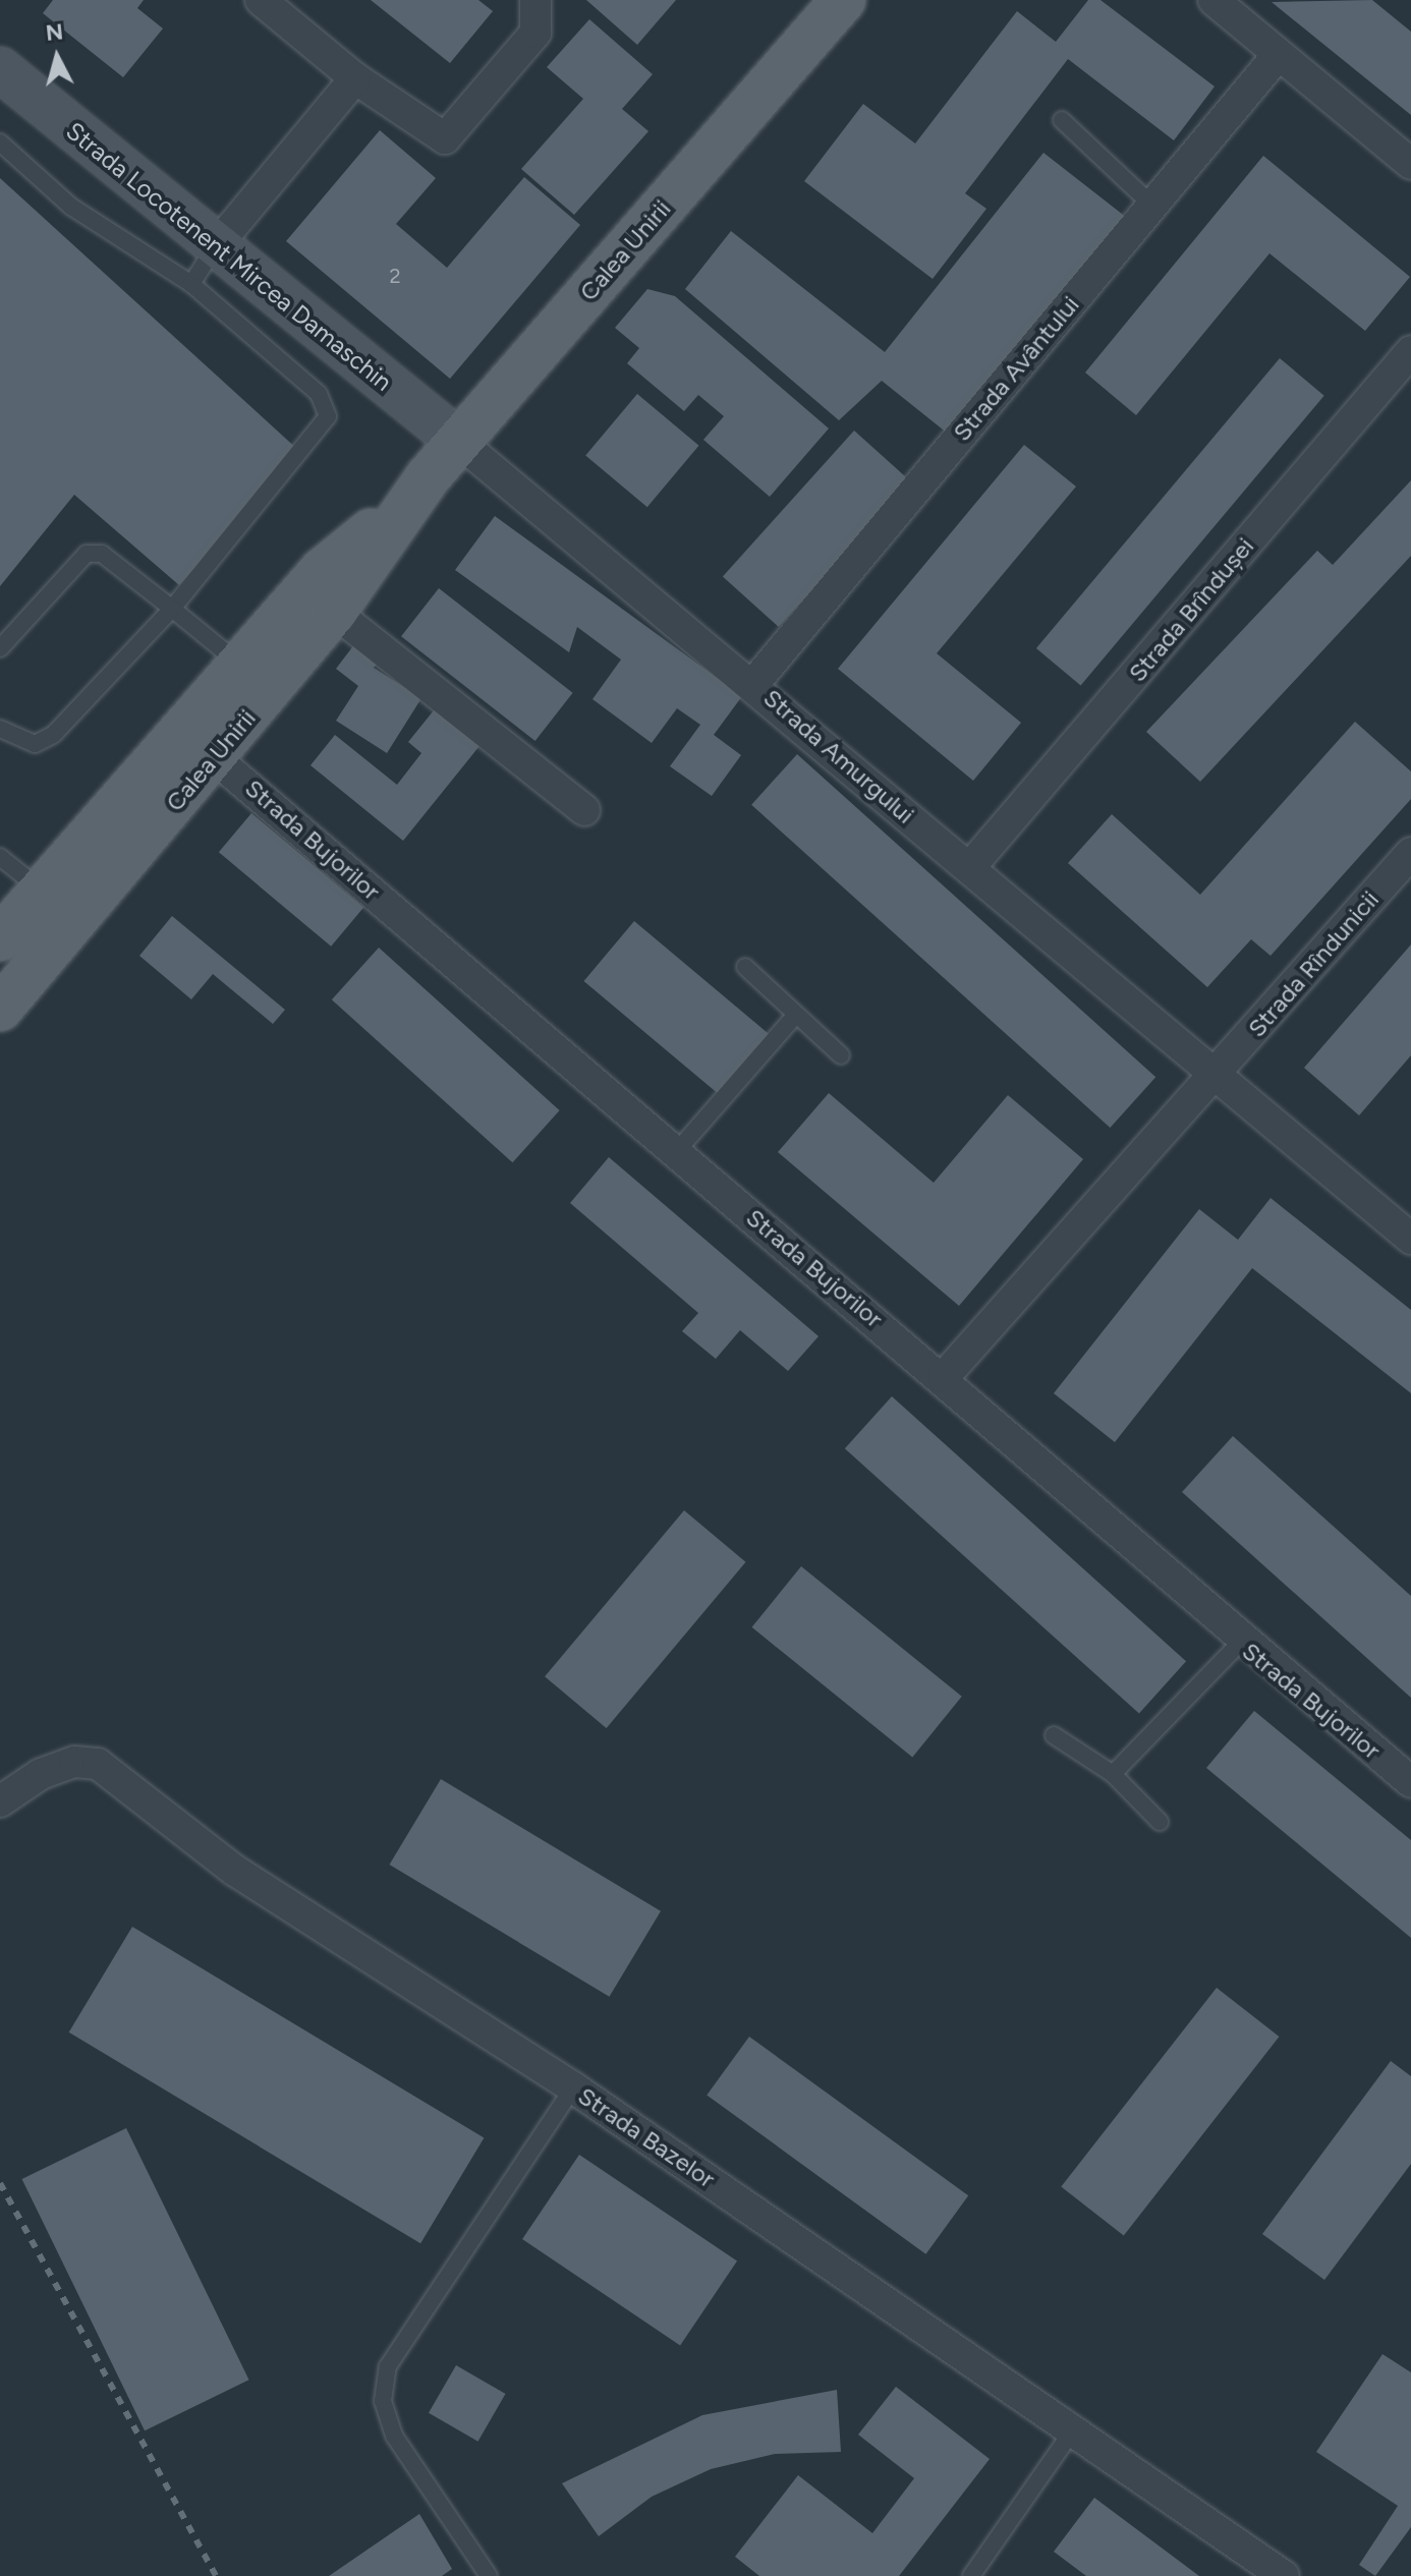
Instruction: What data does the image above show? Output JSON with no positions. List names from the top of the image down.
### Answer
{
  "streets": {
    "main road": ["Calea Unirii"],
    "street": [
      "Strada Locotenent Mircea Damaschin",
      "Strada Avântului",
      "Strada Brîndușei",
      "Strada Amurgului",
      "Strada Bujorilor",
      "Strada Rîndunicii",
      "Strada Bazelor"
    ]
  },
  "crossings": [
    ["Calea Unirii", "Strada Locotenent Mircea Damaschin"],
    ["Calea Unirii", "Strada Amurgului"],
    ["Calea Unirii", "Strada Bujorilor"],
    ["Strada Locotenent Mircea Damaschin", "Strada Amurgului"],
    ["Strada Avântului", "Strada Amurgului"],
    ["Strada Brîndușei", "Strada Amurgului"],
    ["Strada Amurgului", "Strada Rîndunicii"]
  ],
  "house_numbers": ["2"],
  "north": "top"
}
